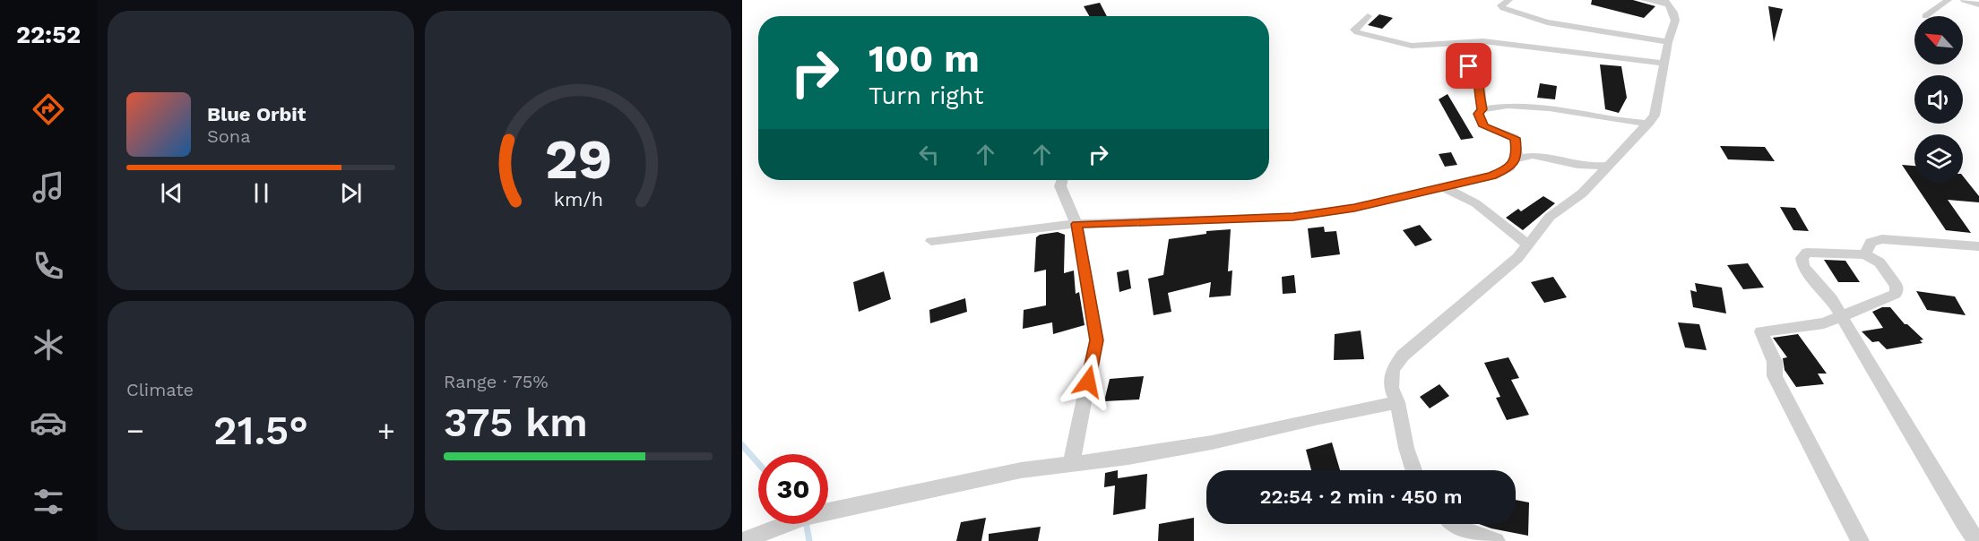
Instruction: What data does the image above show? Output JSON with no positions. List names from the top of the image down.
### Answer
{
  "north": "top left",
  "page": {
    "tabs": "22:52",
    "turn": ["100 m", "Turn right"],
    "song": ["Blue Orbit", "Sona"],
    "tile": [
      "Climate",
      ["Range · 75%", "375 km"]
    ],
    "heat": ["−", "21.5°", "+"],
    "limit": "30",
    "trip": "22:54 · 2 min · 450 m",
    "gauge": ["29", "km/h"]
  }
}
